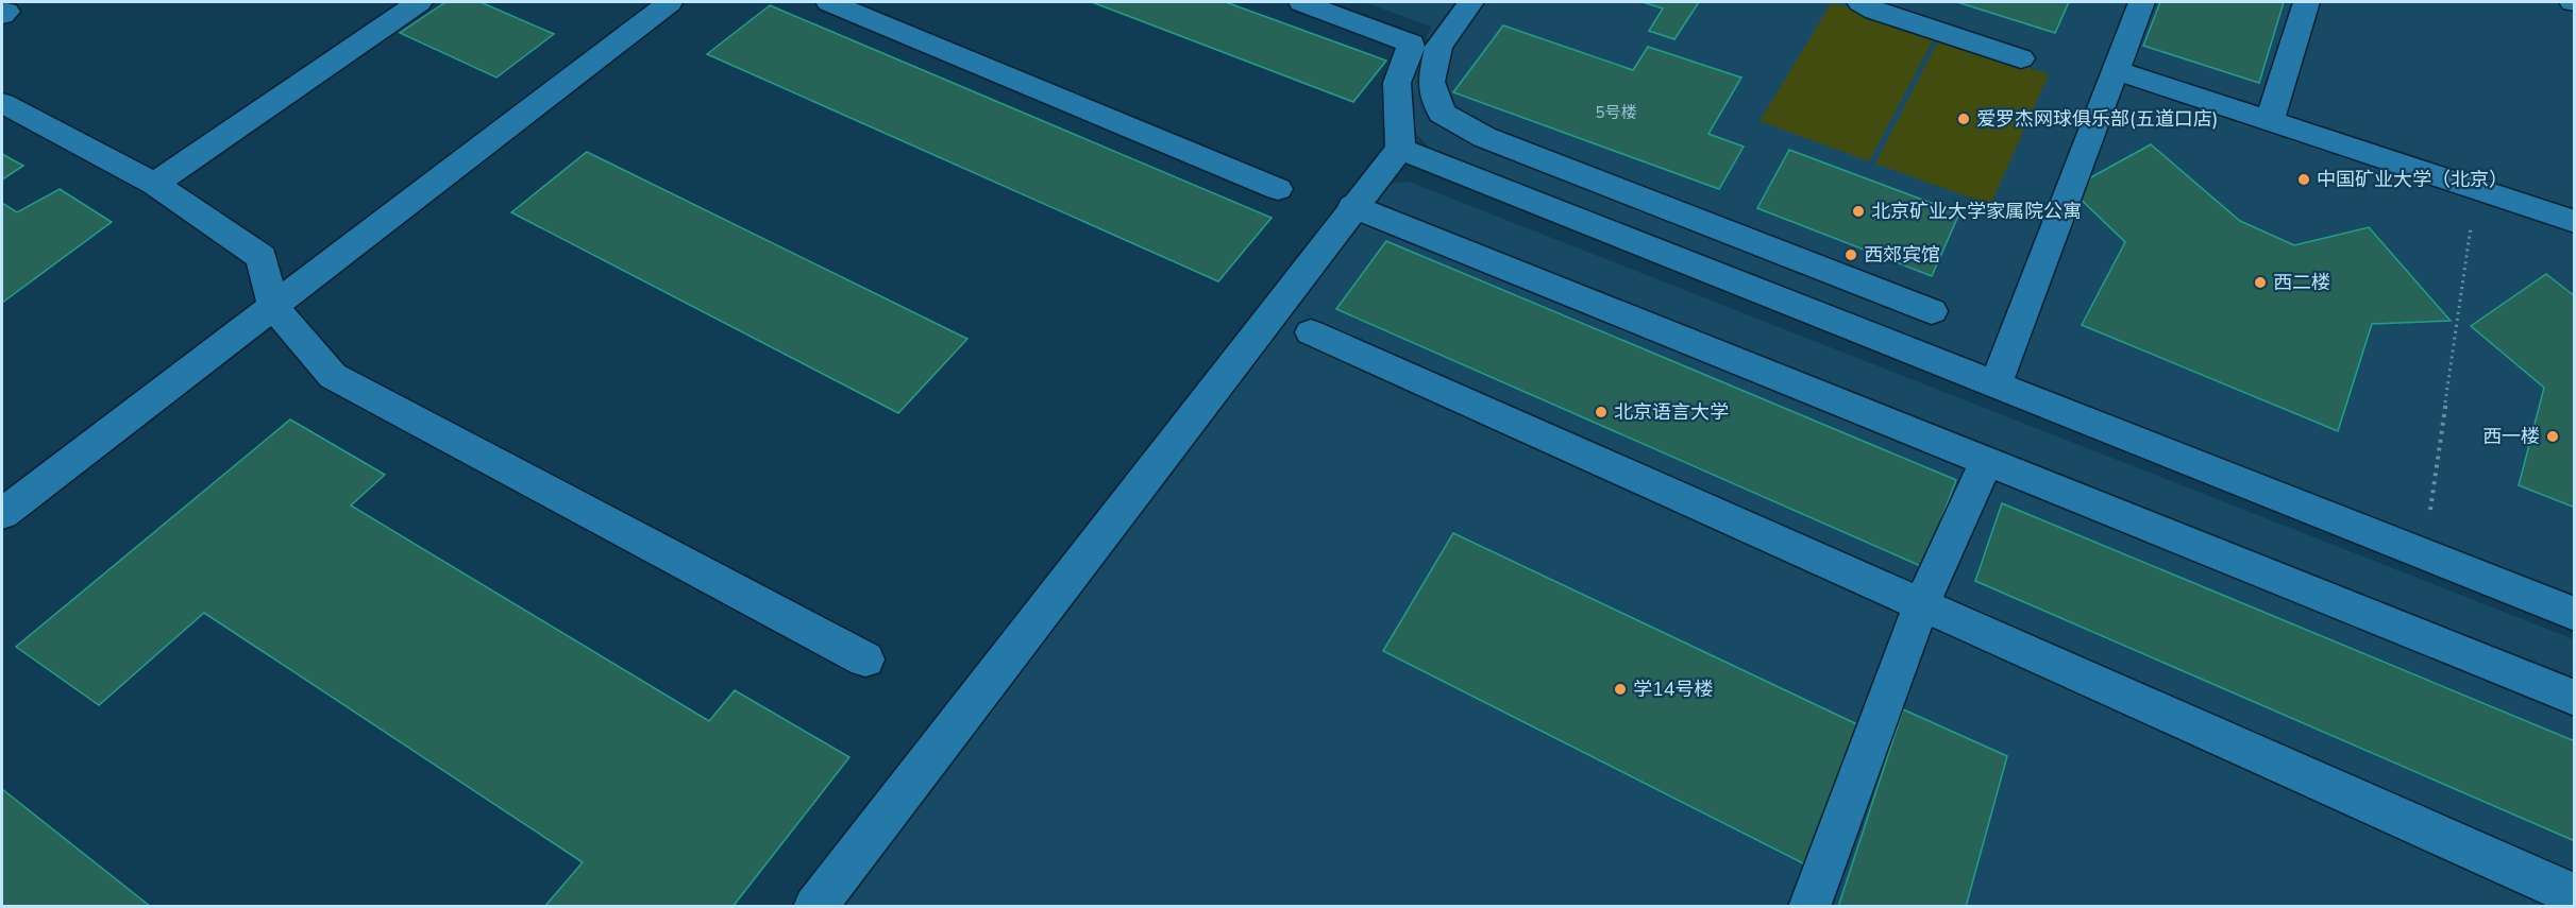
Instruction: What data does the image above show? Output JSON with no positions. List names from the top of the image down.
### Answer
{
  "places": [
    "爱罗杰网球俱乐部(五道口店)",
    "中国矿业大学（北京）",
    "北京矿业大学家属院公寓",
    "西郊宾馆",
    "西二楼",
    "北京语言大学",
    "西一楼",
    "学14号楼"
  ],
  "house_numbers": ["5号楼"]
}
